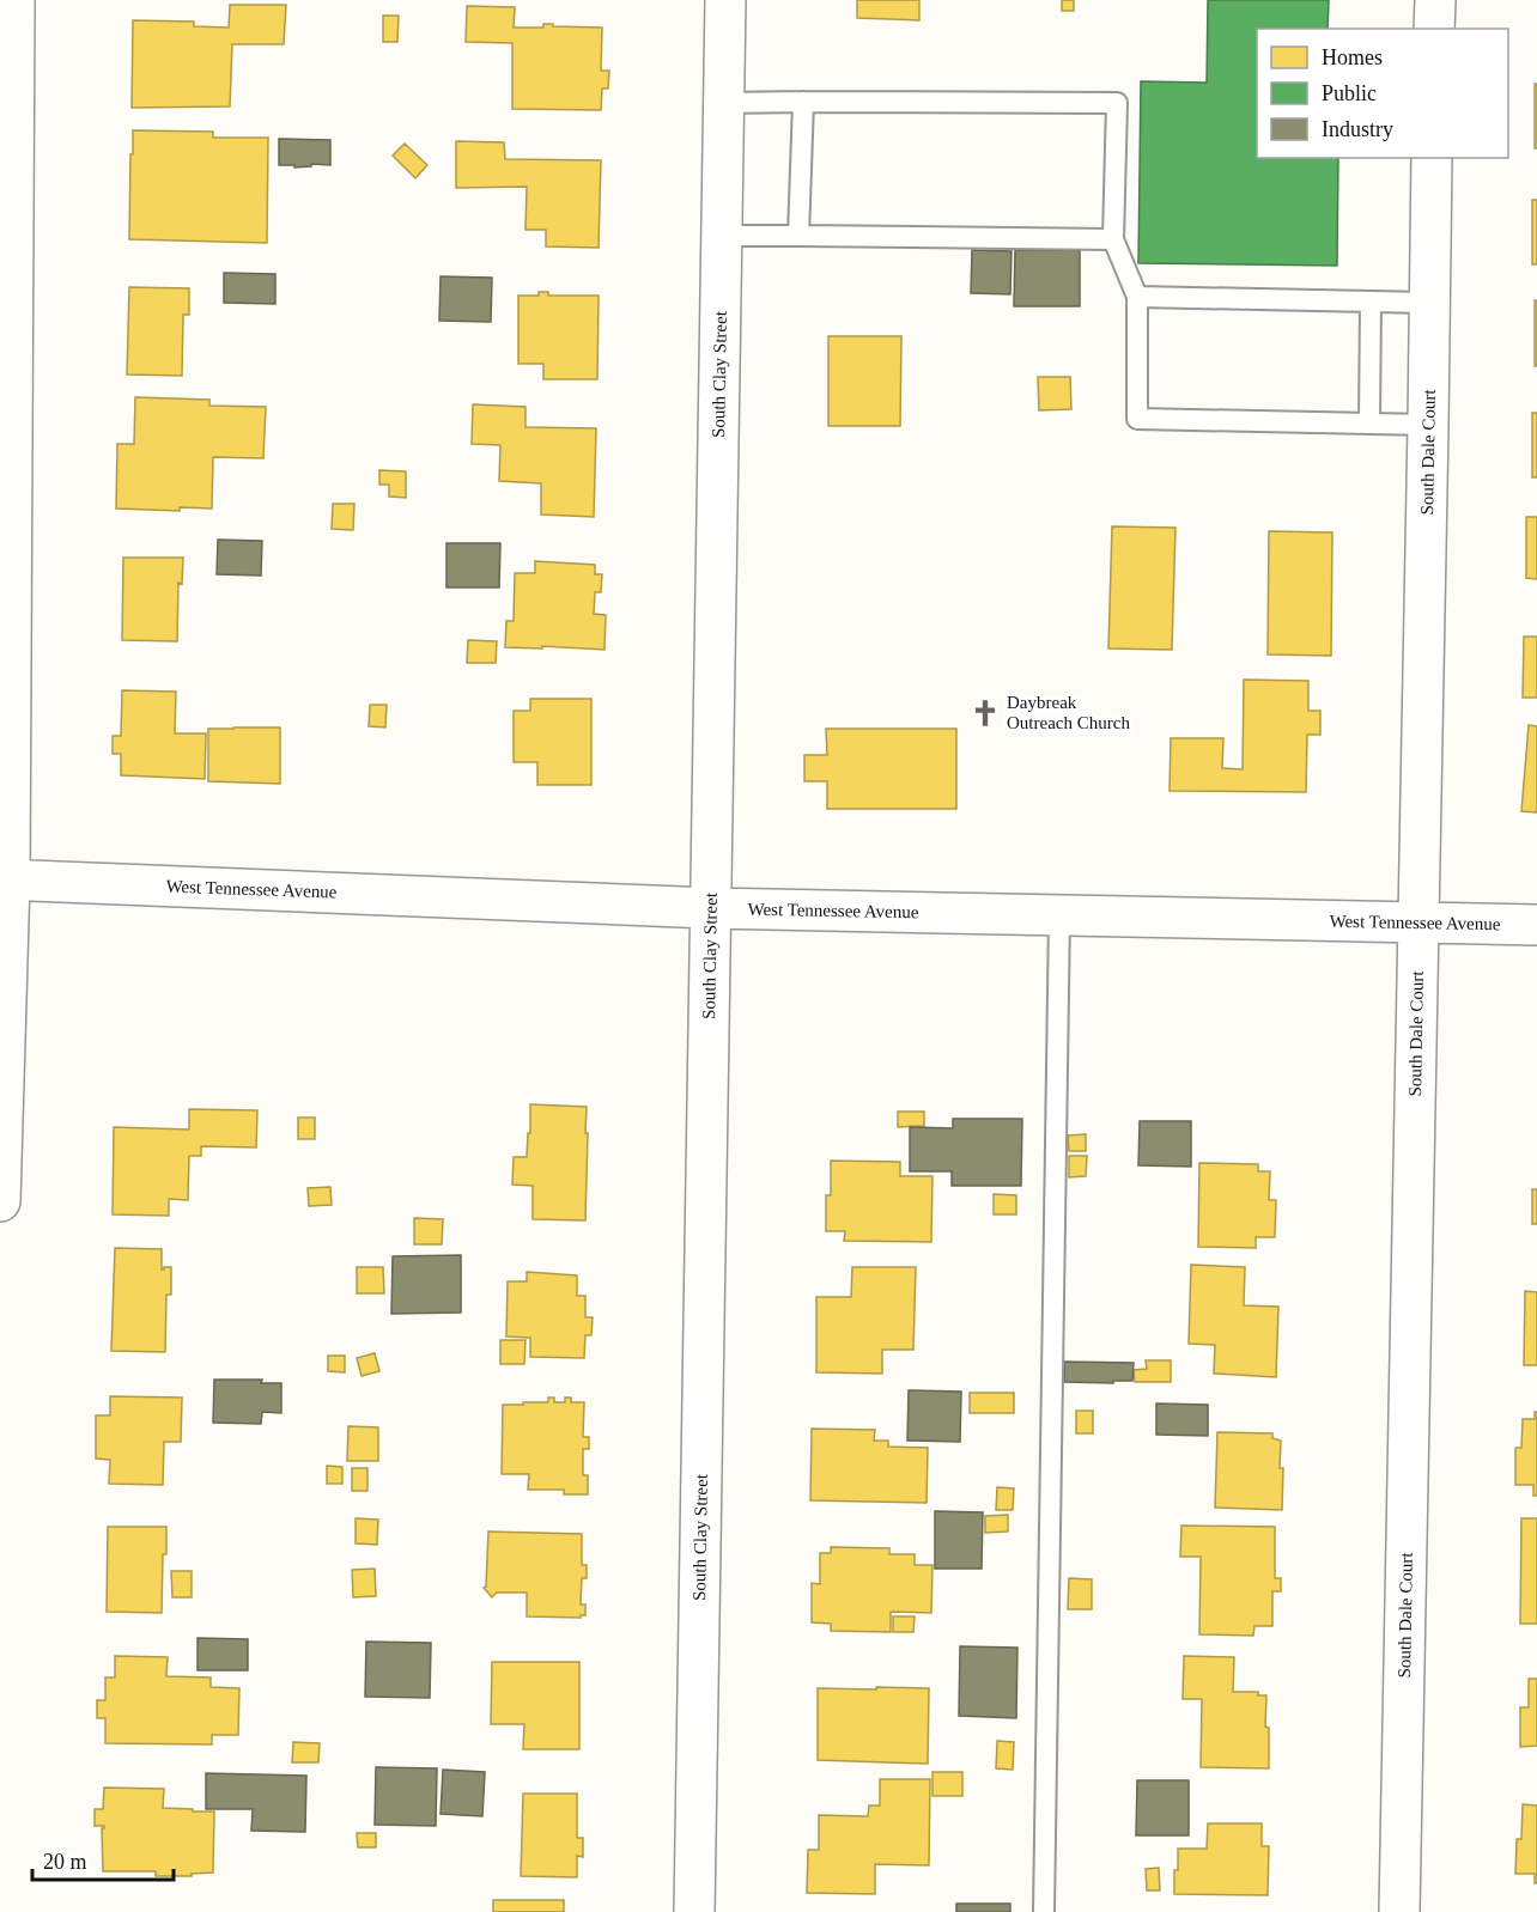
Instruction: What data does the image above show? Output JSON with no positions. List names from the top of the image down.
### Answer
{
  "streets": {
    "street": ["South Clay Street", "South Dale Court", "West Tennessee Avenue"]
  },
  "crossings": [
    ["South Clay Street", "West Tennessee Avenue"],
    ["South Dale Court", "West Tennessee Avenue"]
  ],
  "places": {
    "church": ["Daybreak Outreach Church"]
  },
  "legend": ["Homes", "Public", "Industry"],
  "scale_bar": "20 m"
}
